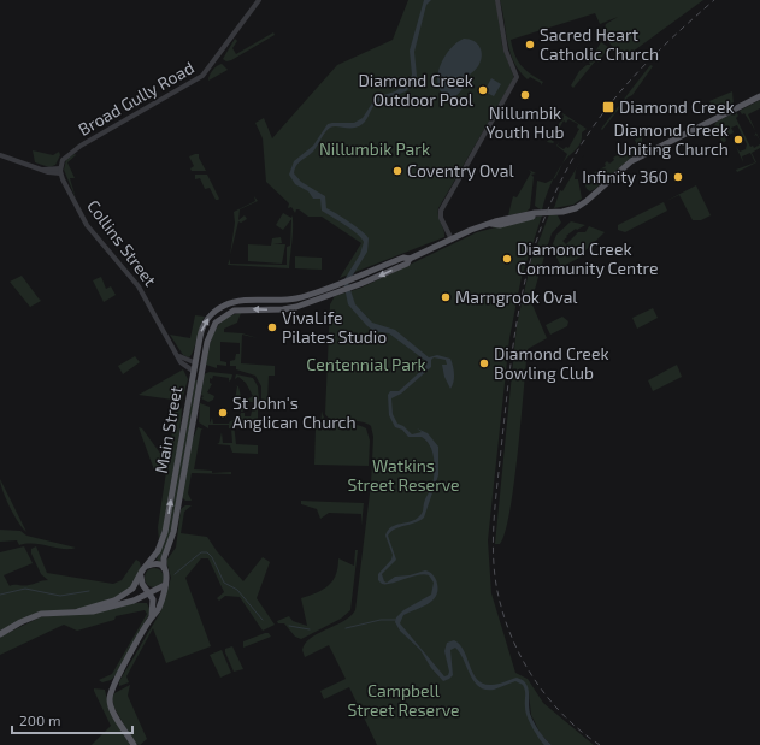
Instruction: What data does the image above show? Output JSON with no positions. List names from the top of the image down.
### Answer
{
  "streets": {
    "main road": ["Main Street"],
    "street": ["Broad Gully Road", "Collins Street"]
  },
  "crossings": [
    ["Broad Gully Road", "Collins Street"],
    ["Collins Street", "Main Street"]
  ],
  "parks": [
    "Nillumbik Park",
    "Centennial Park",
    "Watkins Street Reserve",
    "Campbell Street Reserve"
  ],
  "places": {
    "other": [
      "Sacred Heart Catholic Church",
      "Diamond Creek Outdoor Pool",
      "Nillumbik Youth Hub",
      "Diamond Creek Uniting Church",
      "Coventry Oval",
      "Infinity 360",
      "Diamond Creek Community Centre",
      "Marngrook Oval",
      "VivaLife Pilates Studio",
      "Diamond Creek Bowling Club",
      "St John's Anglican Church"
    ],
    "transit": ["Diamond Creek"]
  },
  "scale_bar": "200 m"
}
